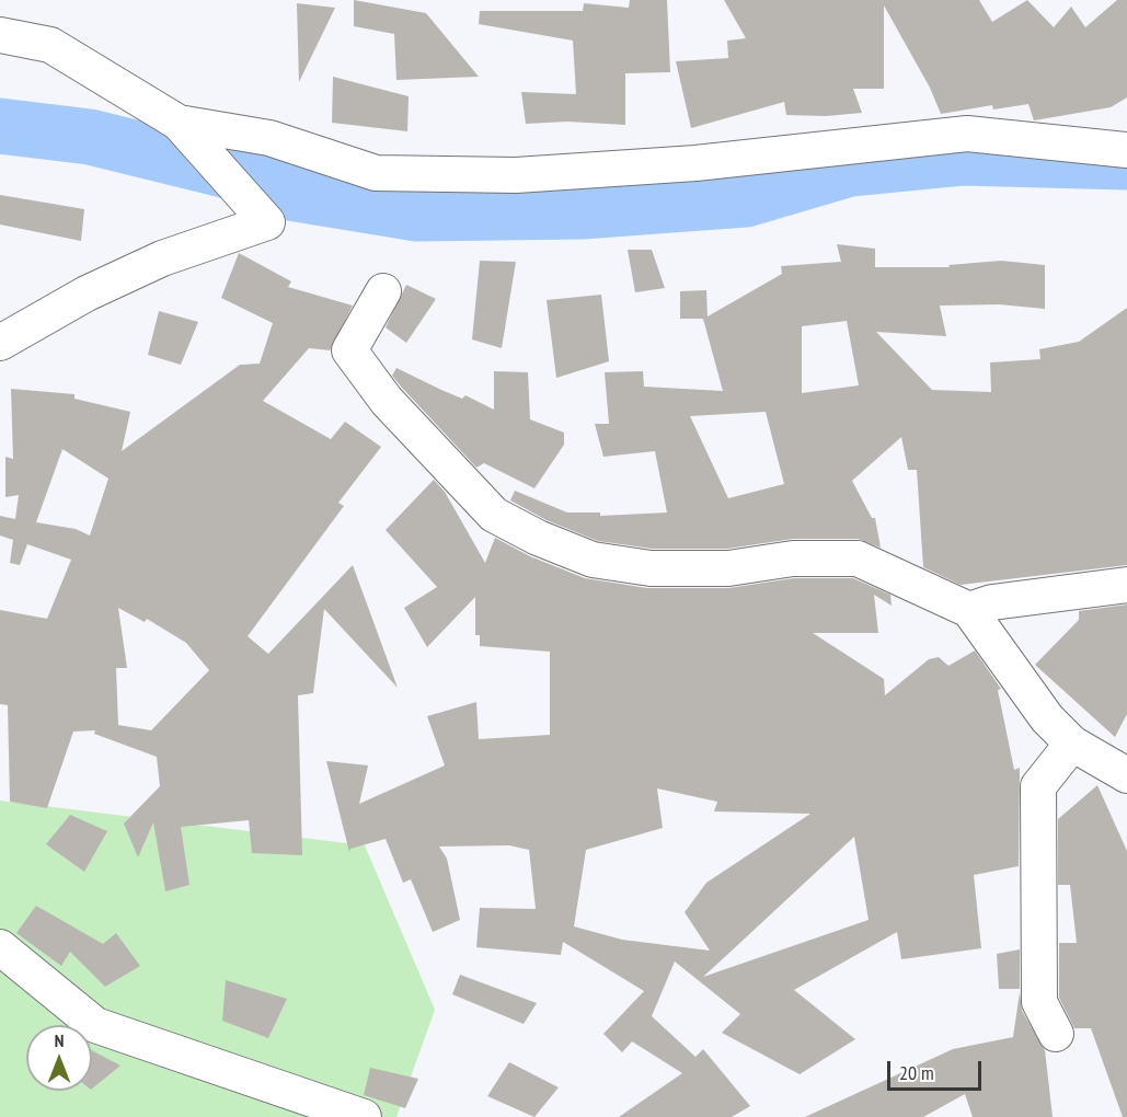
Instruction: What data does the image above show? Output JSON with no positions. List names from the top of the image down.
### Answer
{
  "scale_bar": "20 m",
  "north": "top"
}
